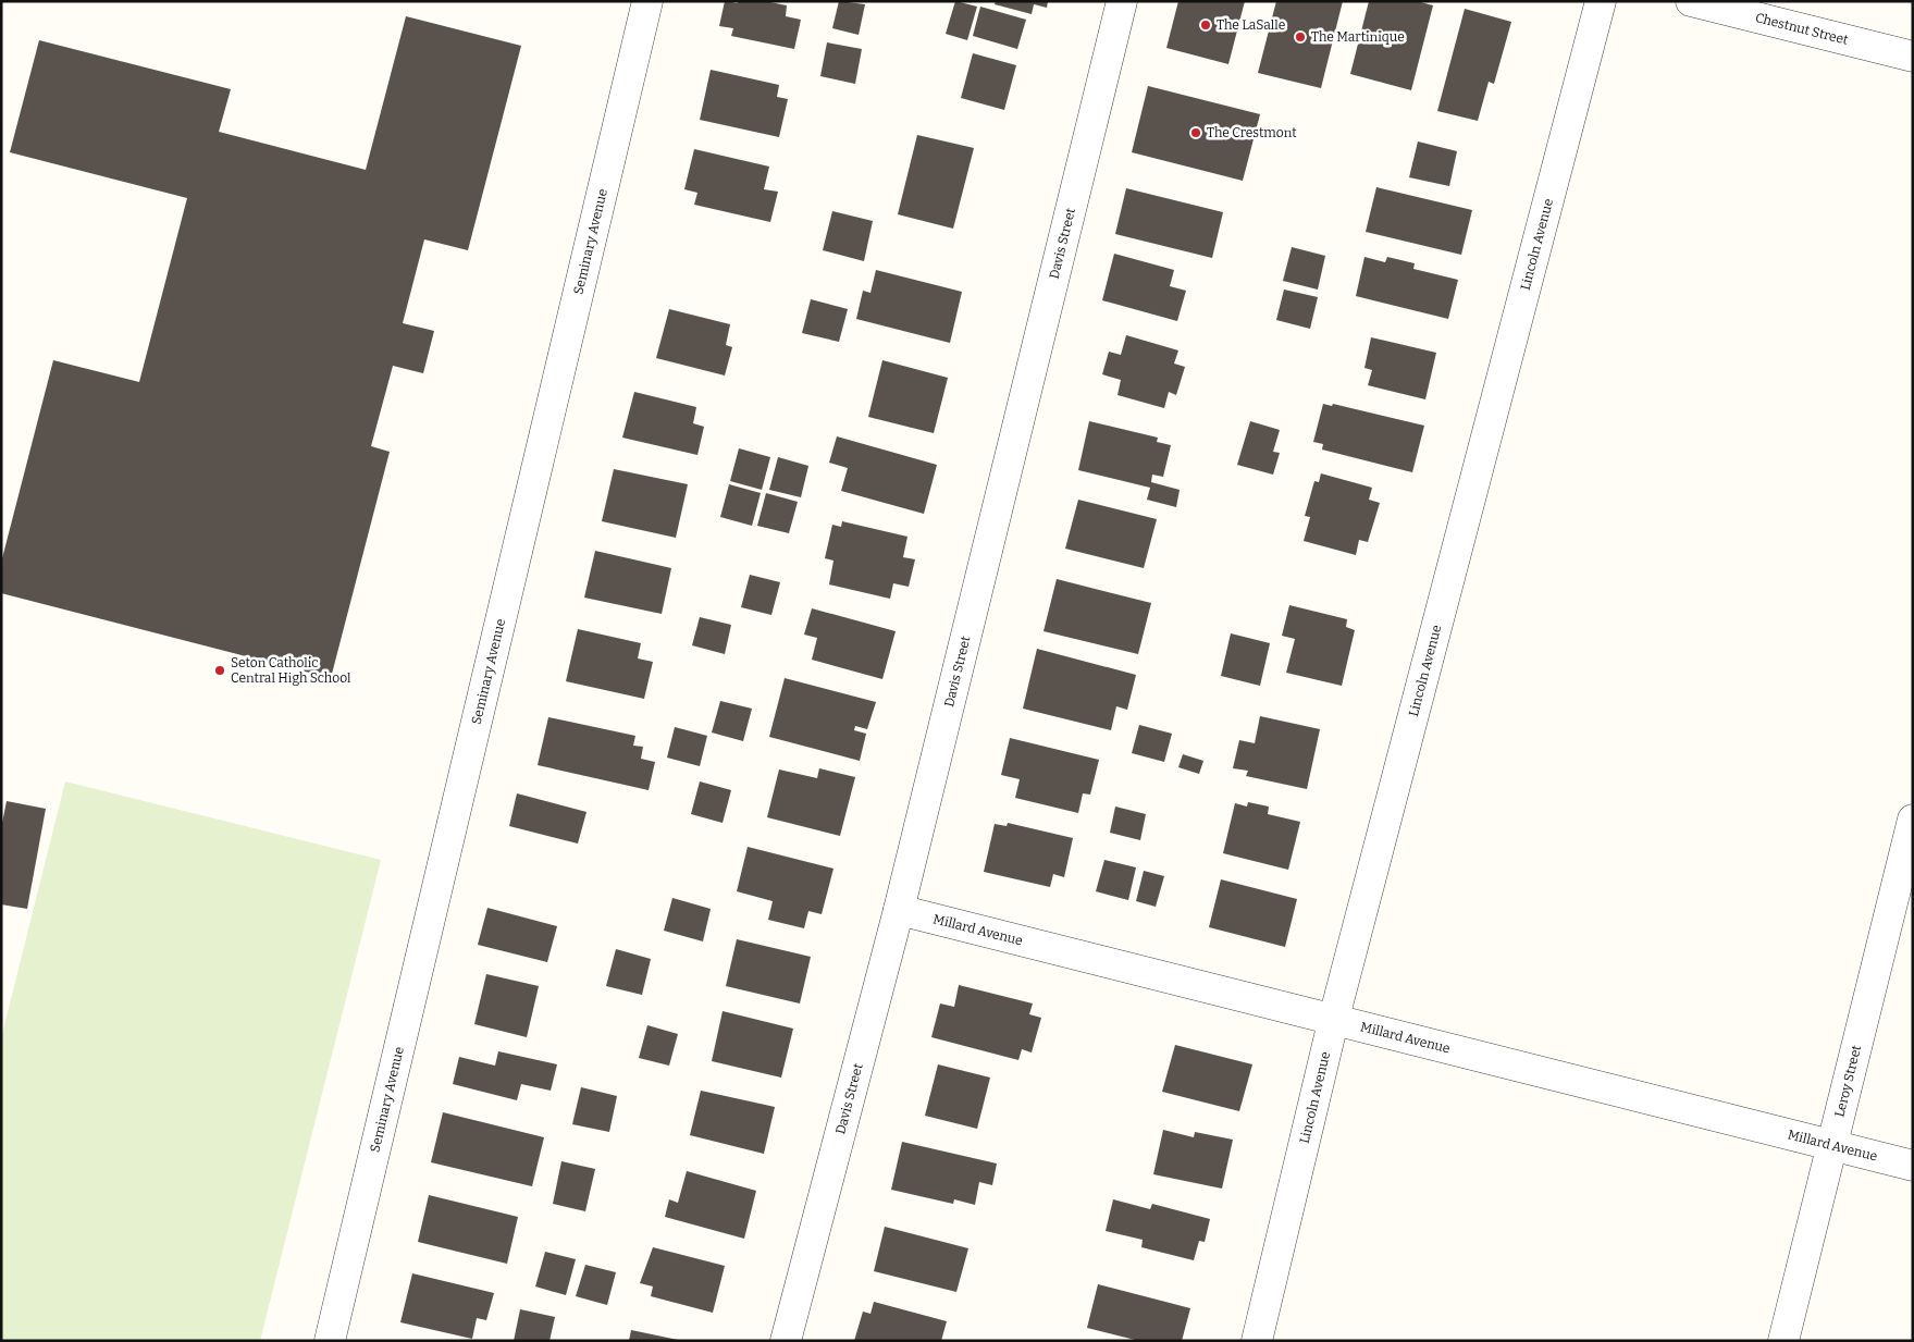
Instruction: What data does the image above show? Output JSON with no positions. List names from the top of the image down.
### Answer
{
  "streets": {
    "street": [
      "Chestnut Street",
      "Seminary Avenue",
      "Davis Street",
      "Lincoln Avenue",
      "Millard Avenue",
      "Leroy Street"
    ]
  },
  "crossings": [
    ["Davis Street", "Millard Avenue"],
    ["Lincoln Avenue", "Millard Avenue"],
    ["Millard Avenue", "Leroy Street"]
  ],
  "places": [
    "The LaSalle",
    "The Martinique",
    "The Crestmont",
    "Seton Catholic Central High School"
  ]
}
